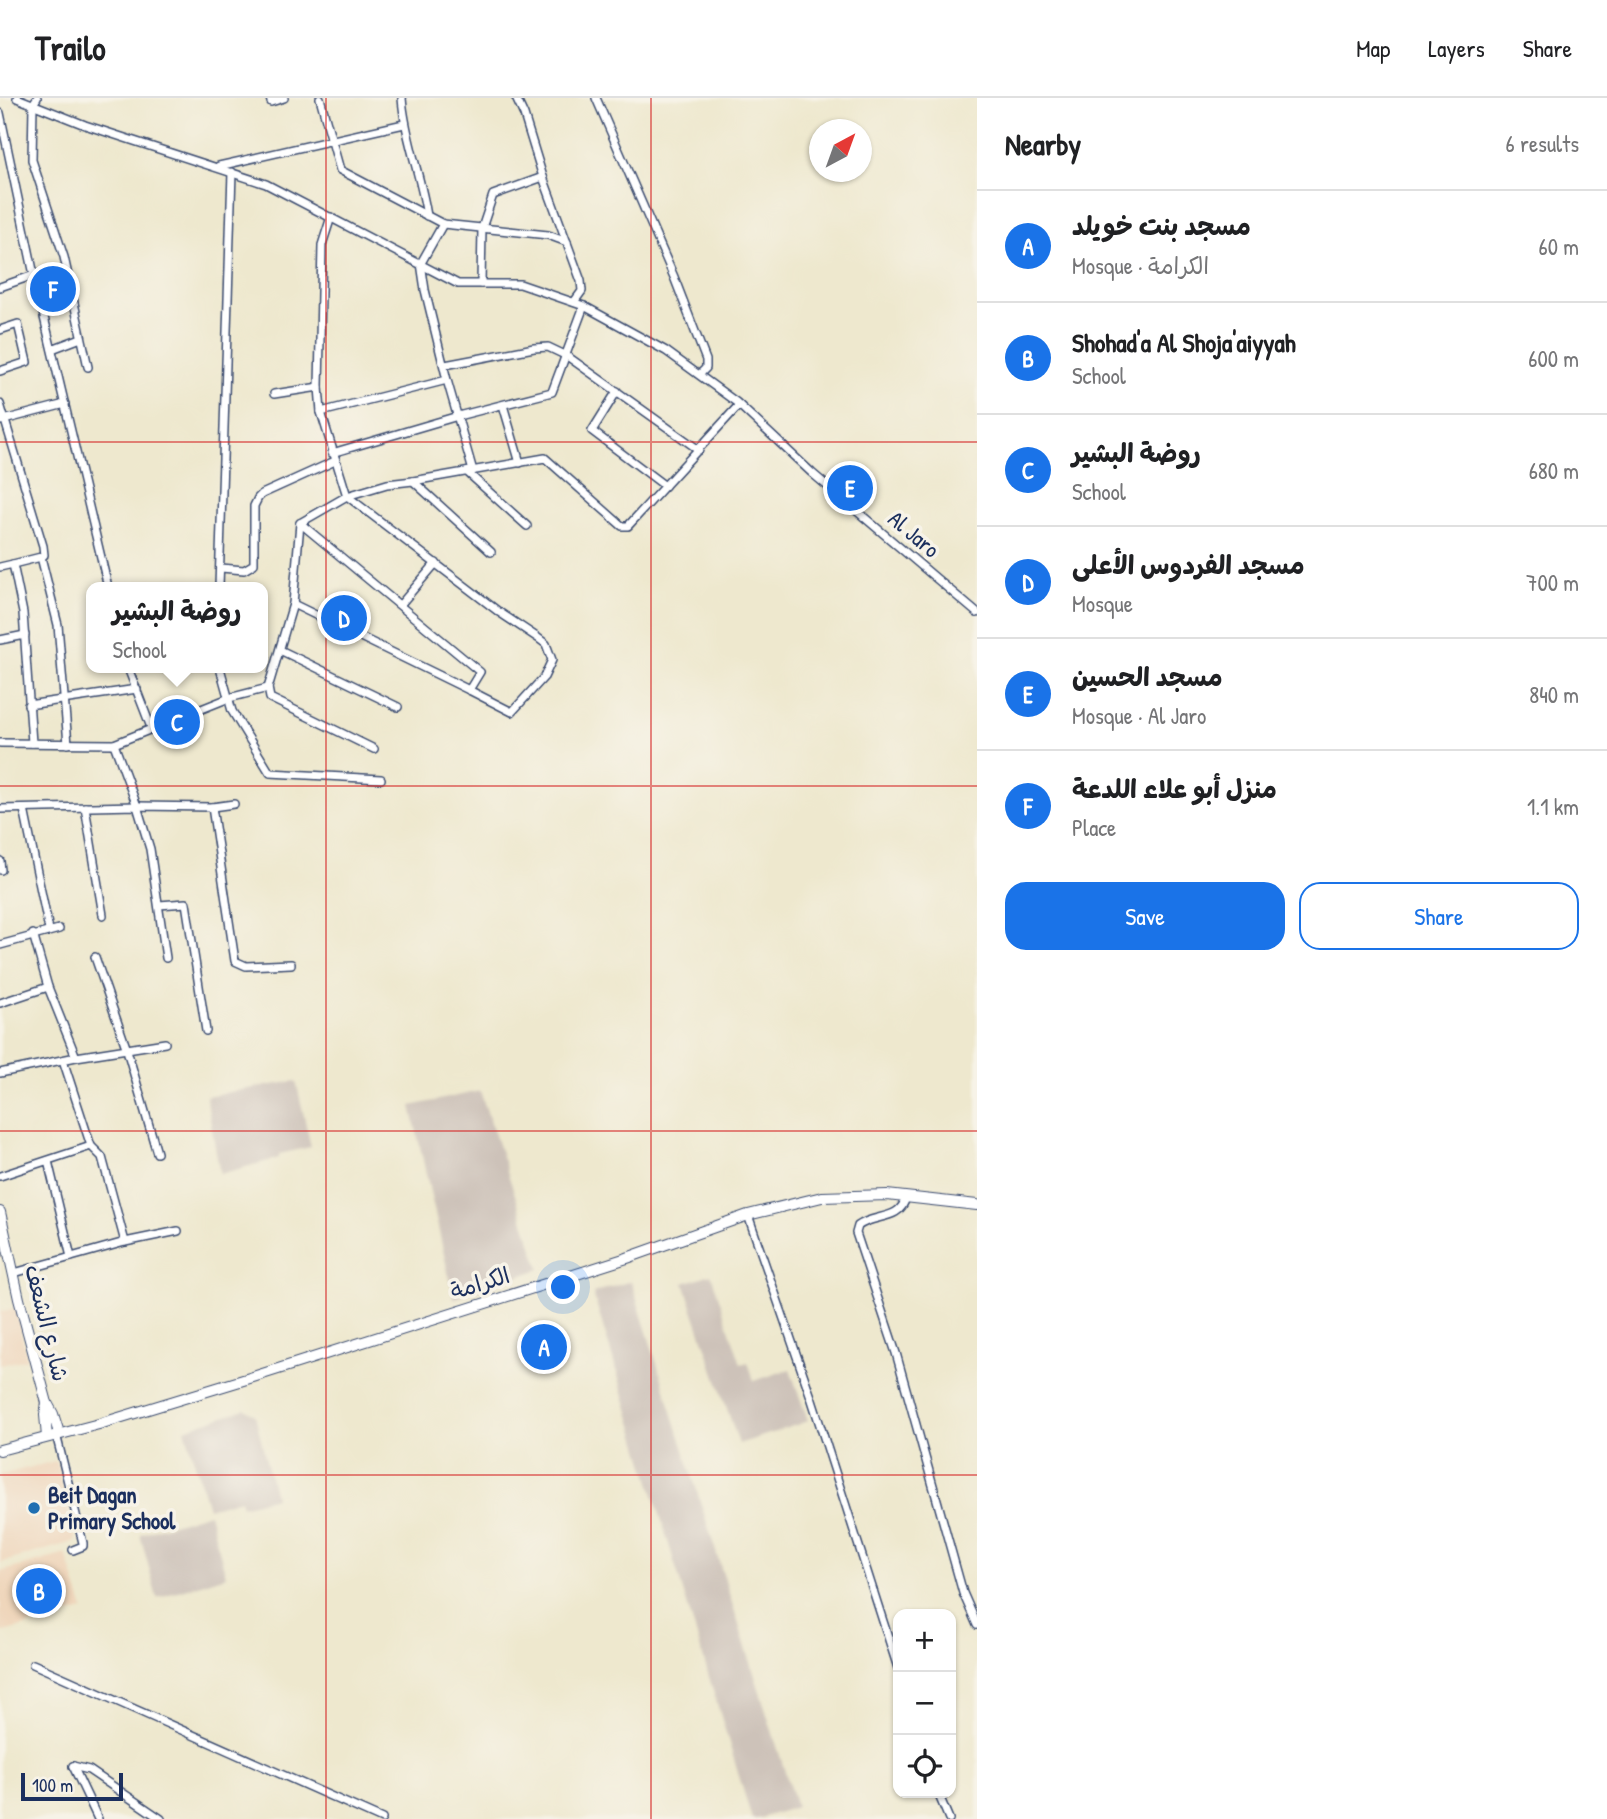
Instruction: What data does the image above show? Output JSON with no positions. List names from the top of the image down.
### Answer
{
  "streets": {
    "main road": ["الكرامة", "شارع الشعف"],
    "street": ["Al Jaro"]
  },
  "crossings": [
    ["الكرامة", "شارع الشعف"]
  ],
  "places": ["Beit Dagan Primary School"],
  "scale_bar": "100 m",
  "north": "top right",
  "page": {
    "header": "Trailo",
    "nav": ["Map", "Layers", "Share"],
    "heading": ["Nearby", "6 results"],
    "list": [
      {
        "mark": "A",
        "name": "مسجد بنت خويلد",
        "note": "Mosque · الكرامة",
        "value": "60 m"
      },
      {
        "mark": "B",
        "name": "Shohad'a Al Shoja'aiyyah",
        "note": "School",
        "value": "600 m"
      },
      {
        "mark": "C",
        "name": "روضة البشير",
        "note": "School",
        "value": "680 m"
      },
      {
        "mark": "D",
        "name": "مسجد الفردوس الأعلى",
        "note": "Mosque",
        "value": "700 m"
      },
      {
        "mark": "E",
        "name": "مسجد الحسين",
        "note": "Mosque · Al Jaro",
        "value": "840 m"
      },
      {
        "mark": "F",
        "name": "منزل أبو علاء اللدعة",
        "note": "Place",
        "value": "1.1 km"
      }
    ],
    "pins": [
      "F",
      "E",
      "D",
      "C",
      "A",
      "B"
    ],
    "popup": ["روضة البشير", "School"],
    "buttons": ["Save", "Share"],
    "map_buttons": ["+", "−"],
    "scale": "100 m"
  }
}
